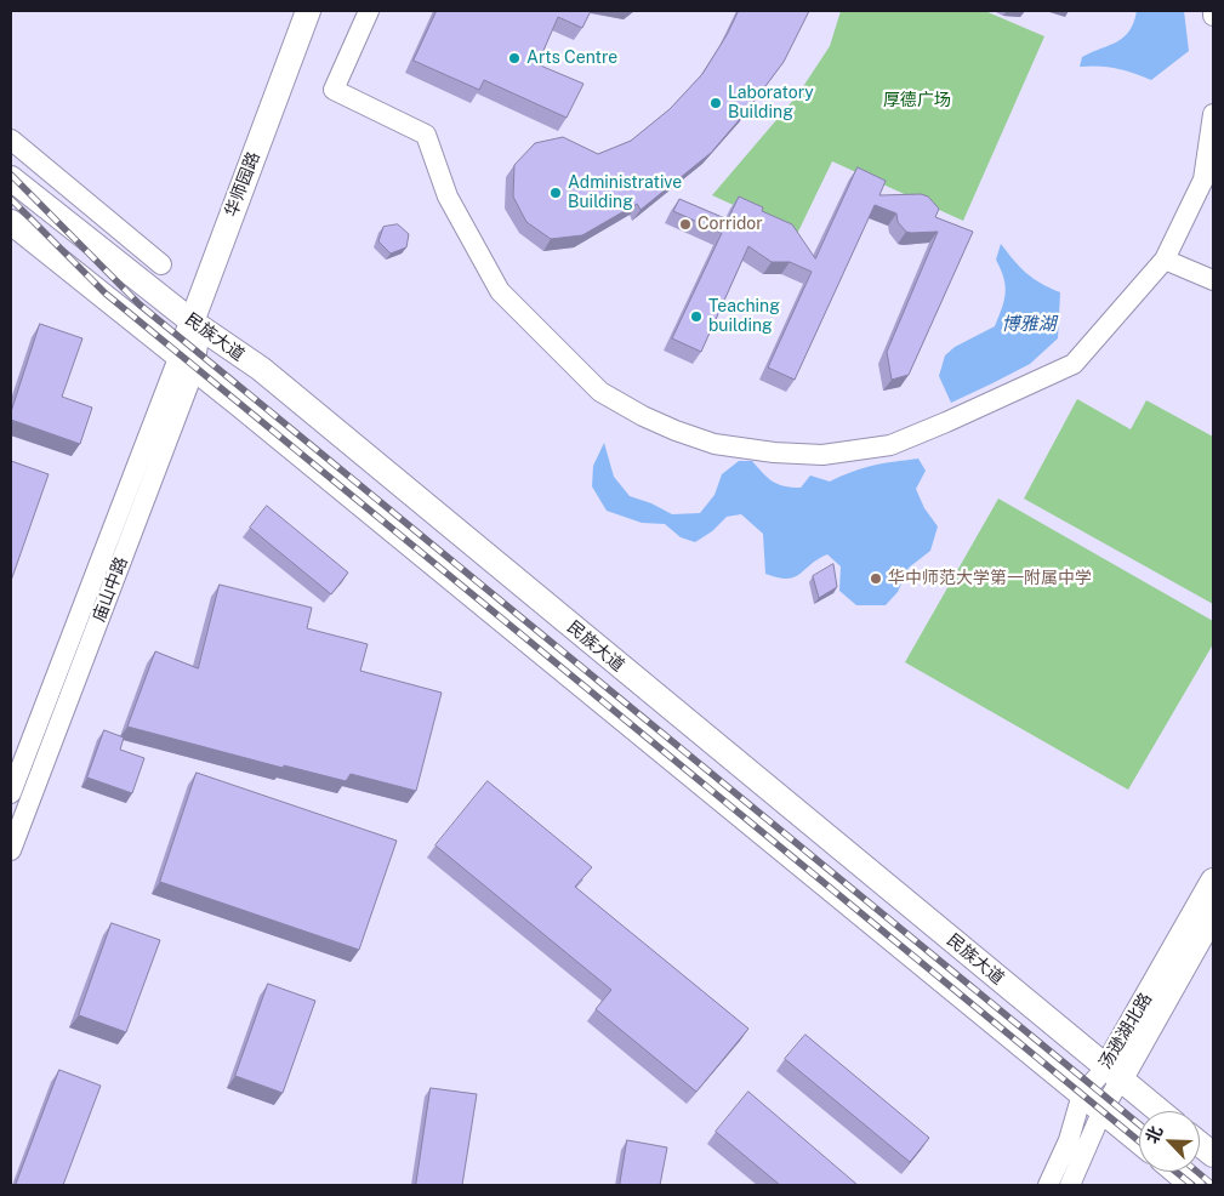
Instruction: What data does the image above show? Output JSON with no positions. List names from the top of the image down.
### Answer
{
  "streets": {
    "main road": ["华师园路", "民族大道", "汤逊湖北路"],
    "street": ["庙山中路"]
  },
  "crossings": [
    ["华师园路", "民族大道"],
    ["华师园路", "庙山中路"],
    ["民族大道", "汤逊湖北路"]
  ],
  "water": ["博雅湖"],
  "parks": ["厚德广场"],
  "places": [
    "Arts Centre",
    "Laboratory Building",
    "Administrative Building",
    "Corridor",
    "Teaching building",
    "华中师范大学第一附属中学"
  ],
  "north": "top left"
}
